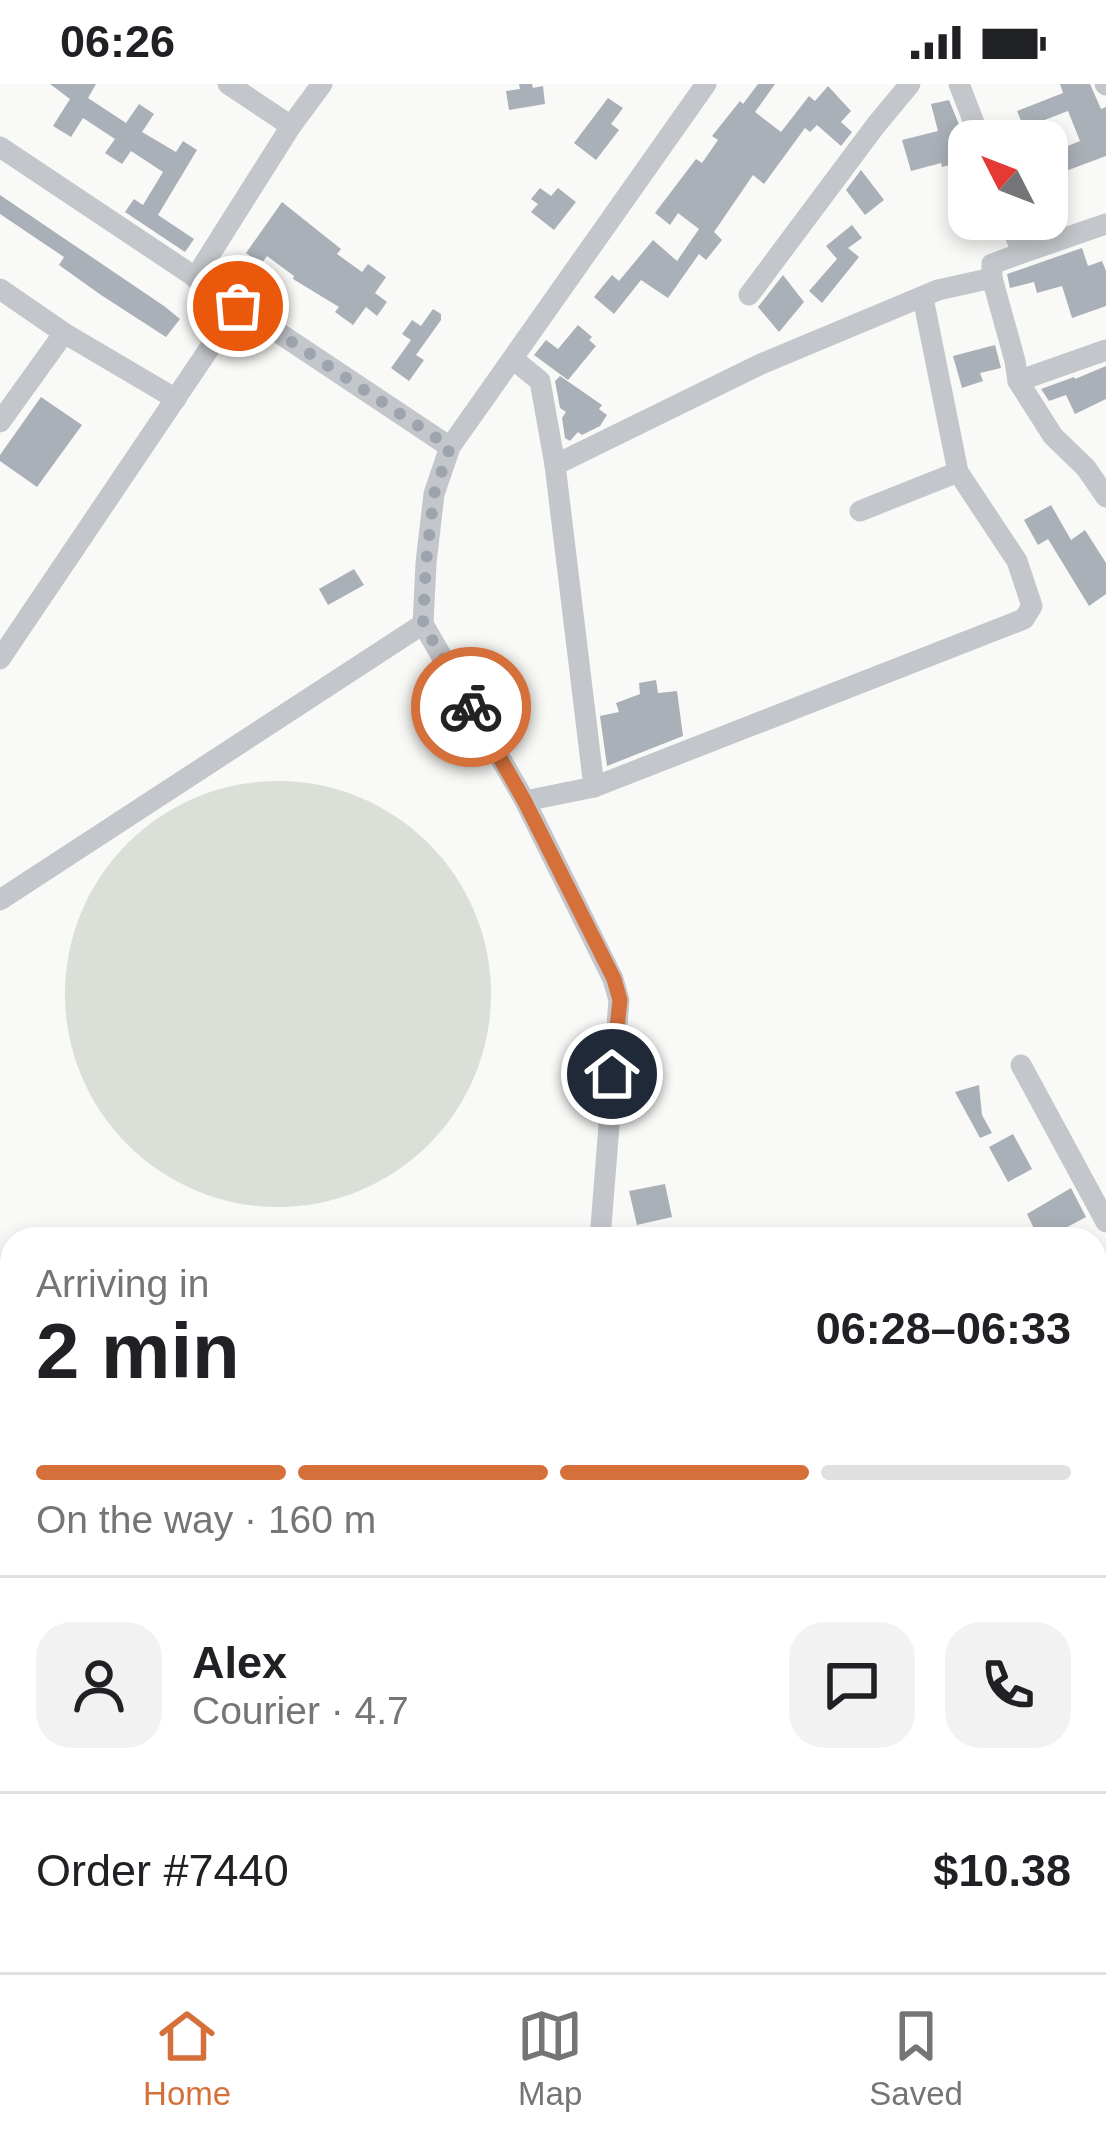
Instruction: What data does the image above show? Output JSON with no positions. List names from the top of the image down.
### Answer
{
  "north": "top left",
  "page": {
    "status": "06:26",
    "heading": ["2 min", "Arriving in", "06:28–06:33"],
    "panel": [
      "Alex",
      "Courier · 4.7",
      "Order #7440",
      "$10.38"
    ],
    "bar": "On the way · 160 m",
    "tabs": ["Home", "Map", "Saved"]
  }
}
